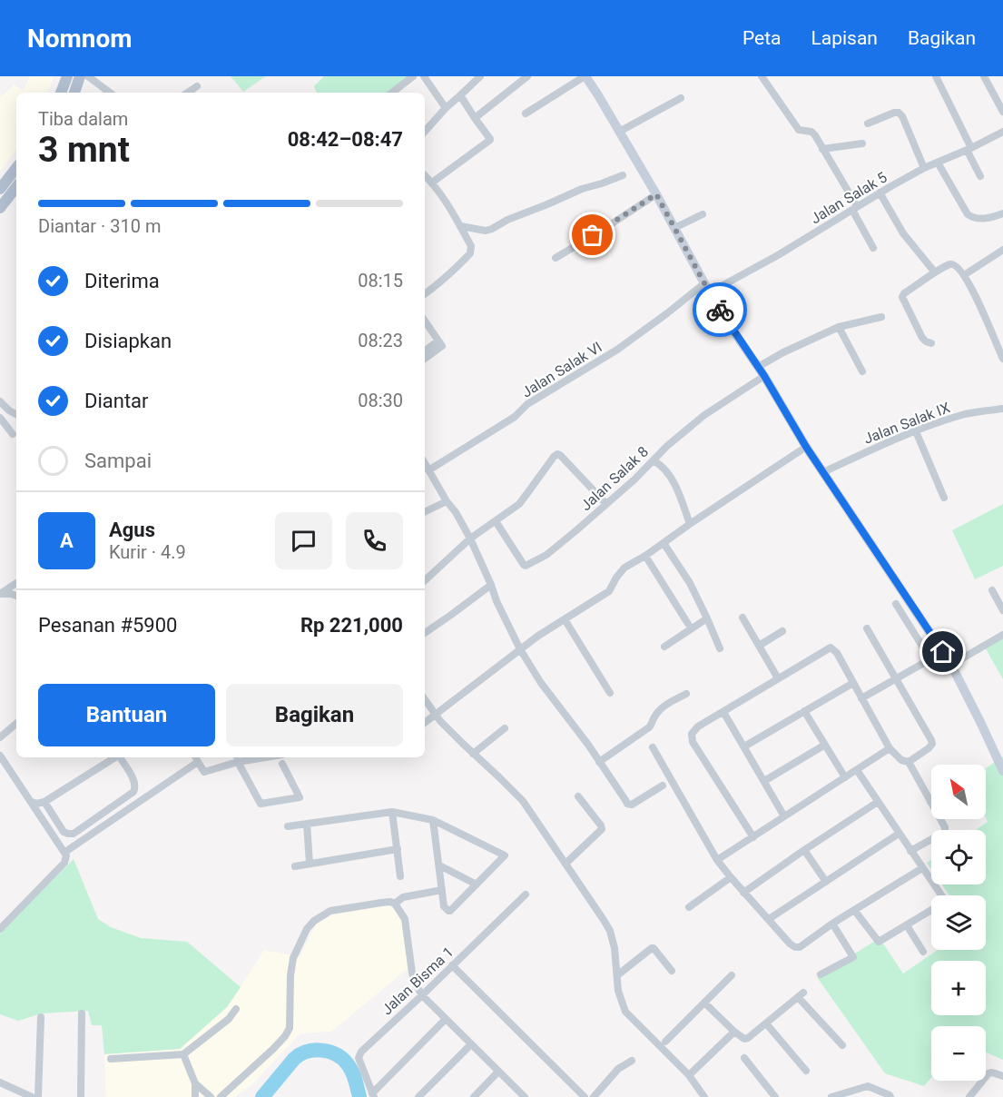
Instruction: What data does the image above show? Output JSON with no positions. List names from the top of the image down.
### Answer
{
  "streets": {
    "street": [
      "Jalan Salak 5",
      "Jalan Salak VI",
      "Jalan Salak IX",
      "Jalan Salak 8",
      "Jalan Bisma 1"
    ]
  },
  "north": "top left",
  "page": {
    "header": "Nomnom",
    "nav": ["Peta", "Lapisan", "Bagikan"],
    "heading": ["3 mnt", "Tiba dalam", "08:42–08:47"],
    "panel": [
      "Agus",
      "Kurir · 4.9",
      "Pesanan #5900",
      "Rp 221,000"
    ],
    "bar": "Diantar · 310 m",
    "list": [
      ["Diterima", "08:15"],
      ["Disiapkan", "08:23"],
      ["Diantar", "08:30"],
      "Sampai"
    ],
    "round": "A",
    "buttons": ["Bantuan", "Bagikan"],
    "map_buttons": ["+", "−"]
  }
}
